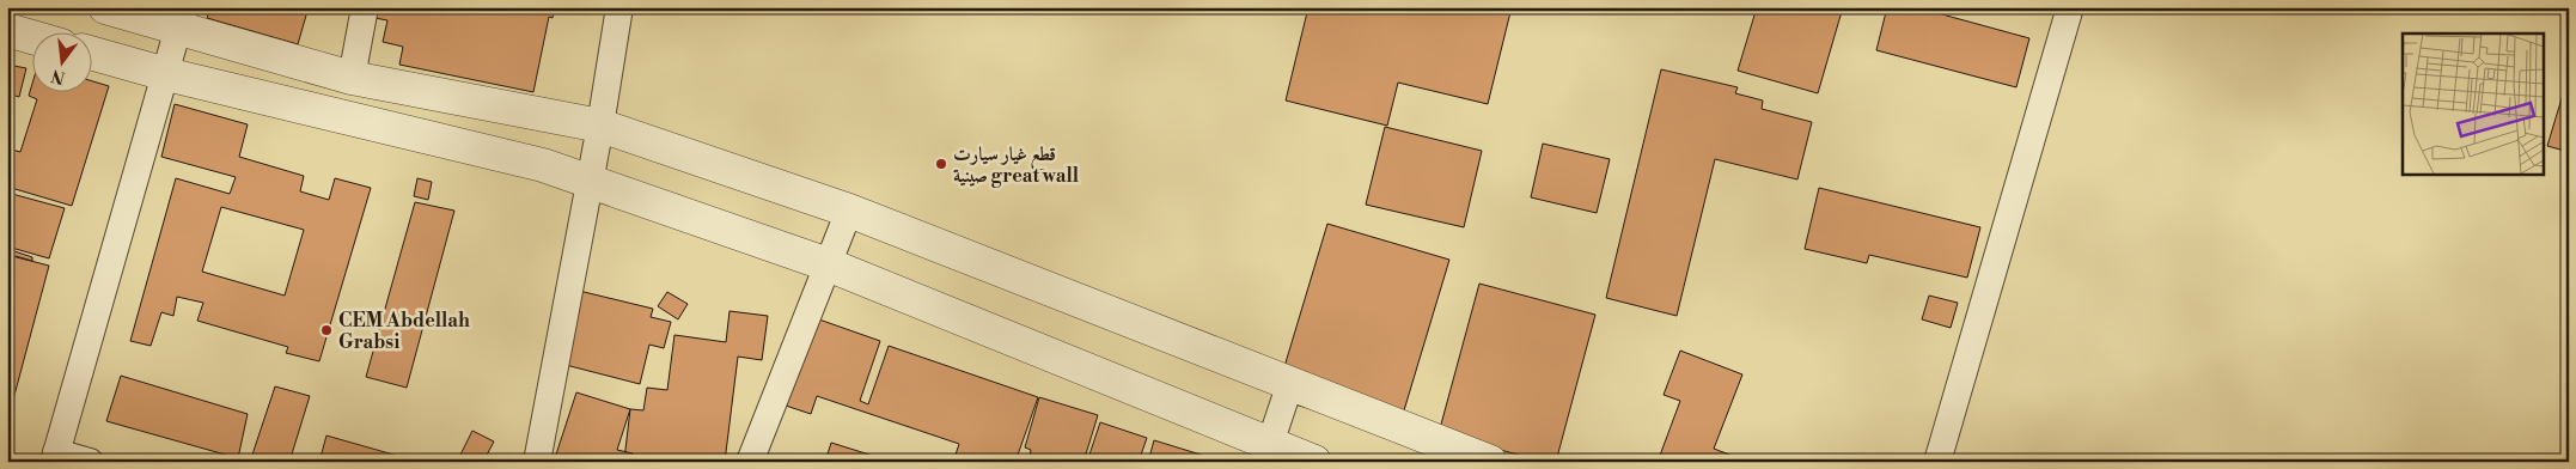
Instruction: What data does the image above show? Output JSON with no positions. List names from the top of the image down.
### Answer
{
  "places": ["قطع غيار سيارت صينية great wall", "CEM Abdellah Grabsi"],
  "north": "bottom"
}
